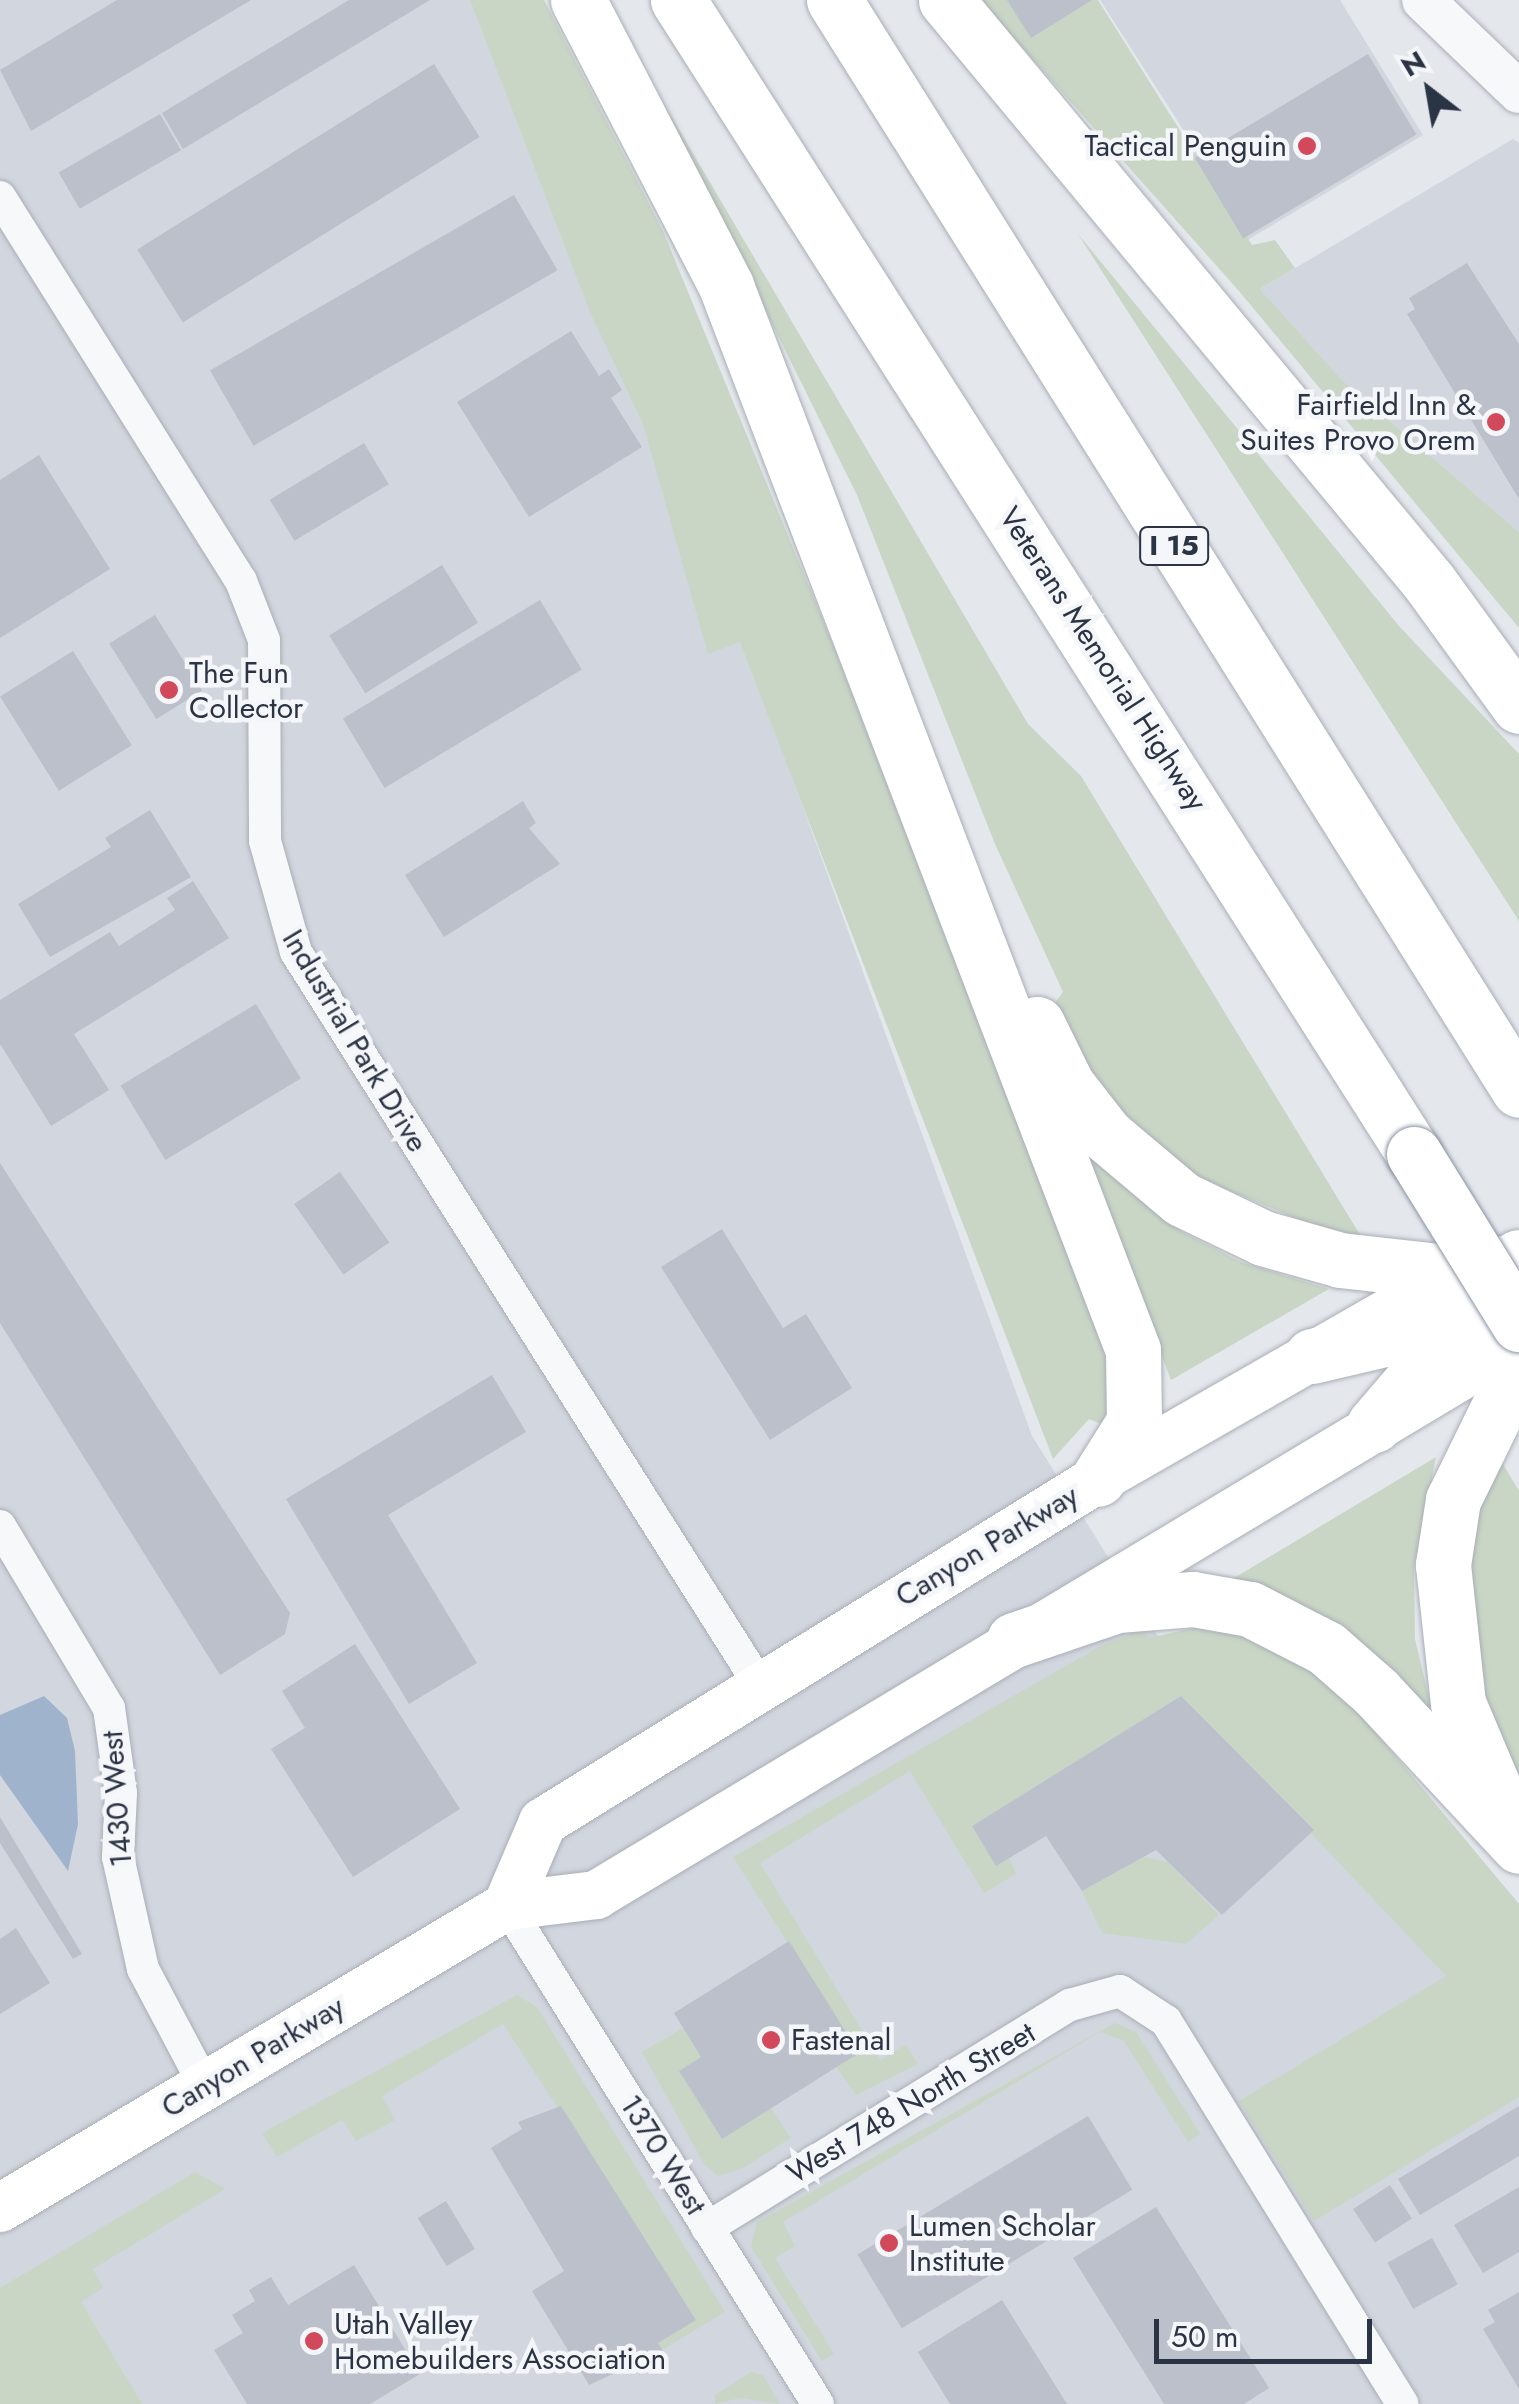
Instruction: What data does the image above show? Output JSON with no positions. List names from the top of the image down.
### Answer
{
  "streets": {
    "highway": ["I 15", "Veterans Memorial Highway"],
    "main road": ["Canyon Parkway"],
    "street": [
      "Industrial Park Drive",
      "1430 West",
      "West 748 North Street",
      "1370 West"
    ]
  },
  "crossings": [
    ["Industrial Park Drive", "Canyon Parkway"],
    ["Canyon Parkway", "1430 West"],
    ["Canyon Parkway", "1370 West"],
    ["West 748 North Street", "1370 West"]
  ],
  "places": [
    "Tactical Penguin",
    "Fairfield Inn & Suites Provo Orem",
    "The Fun Collector",
    "Fastenal",
    "Lumen Scholar Institute",
    "Utah Valley Homebuilders Association"
  ],
  "scale_bar": "50 m",
  "north": "top left"
}
